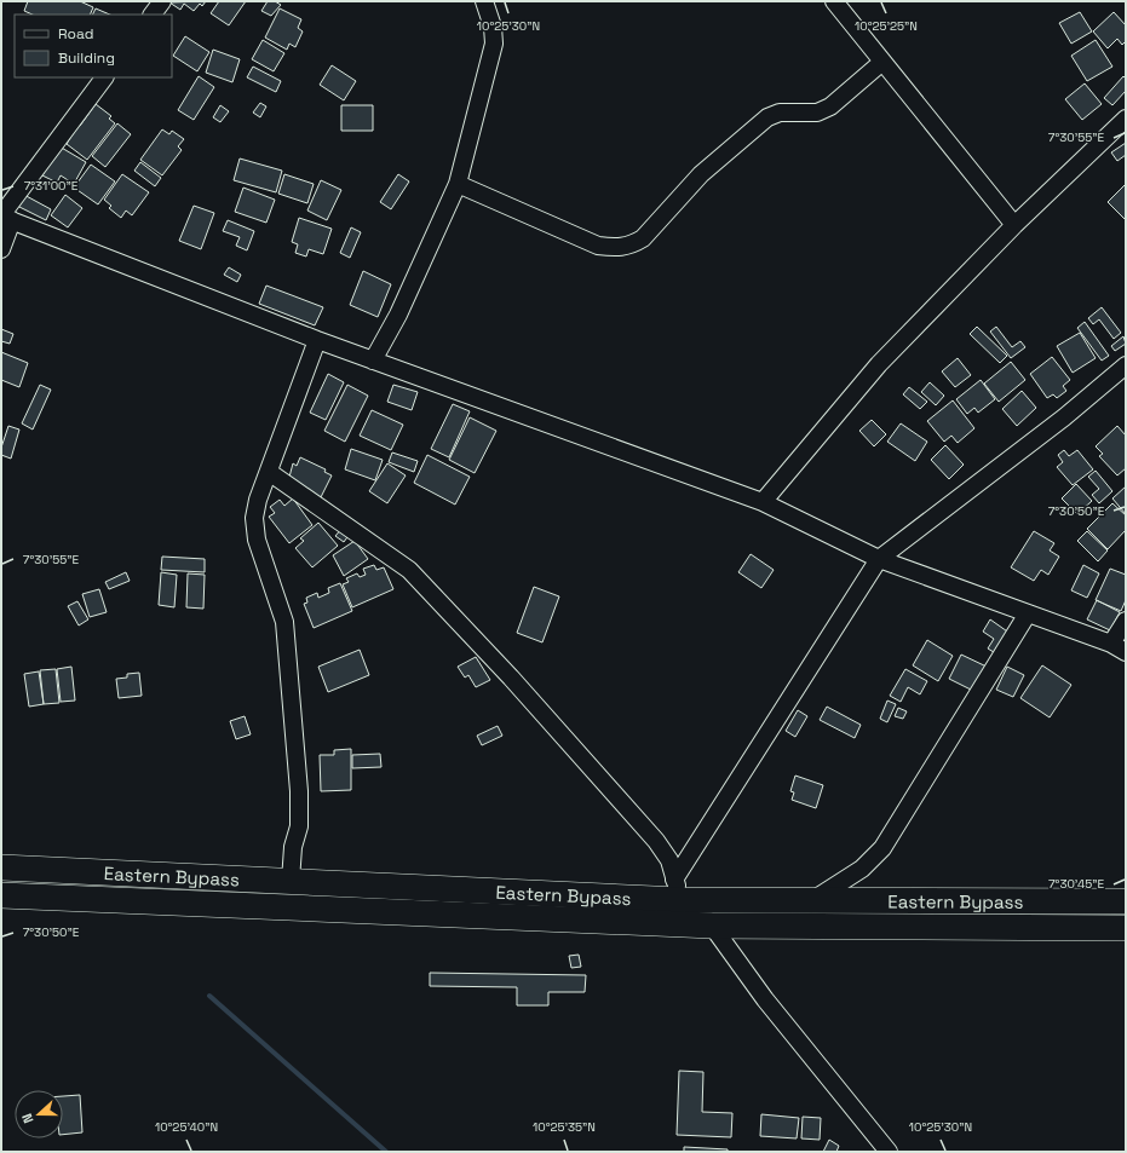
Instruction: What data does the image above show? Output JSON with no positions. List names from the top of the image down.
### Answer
{
  "streets": {
    "highway": ["Eastern Bypass"]
  },
  "legend": ["Road", "Building"],
  "north": "left",
  "coordinates": [
    "10°25'30\"N",
    "10°25'25\"N",
    "7°30'55\"E",
    "7°31'00\"E",
    "7°30'50\"E",
    "7°30'45\"E",
    "10°25'40\"N",
    "10°25'35\"N"
  ]
}
